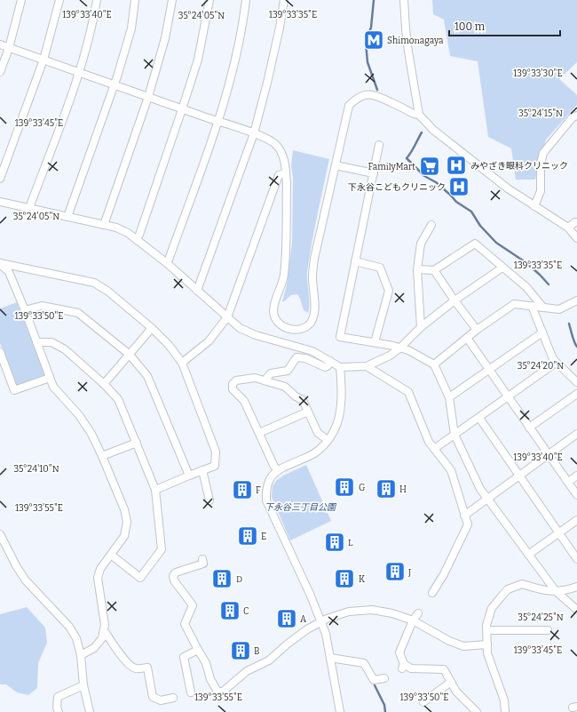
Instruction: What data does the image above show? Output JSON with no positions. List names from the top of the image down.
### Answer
{
  "parks": ["下永谷三丁目公園"],
  "places": {
    "metro station": ["Shimonagaya"],
    "hospital": ["みやざき眼科クリニック", "下永谷こどもクリニック"],
    "supermarket": ["FamilyMart"],
    "building": [
      "G",
      "H",
      "F",
      "E",
      "L",
      "J",
      "D",
      "K",
      "C",
      "A",
      "B"
    ]
  },
  "scale_bar": "100 m",
  "coordinates": [
    "139°33'35\"E",
    "139°33'40\"E",
    "35°24'05\"N",
    "139°33'30\"E",
    "35°24'15\"N",
    "139°33'45\"E",
    "139°33'50\"E",
    "35°24'20\"N",
    "35°24'10\"N",
    "139°33'55\"E",
    "35°24'25\"N"
  ]
}
